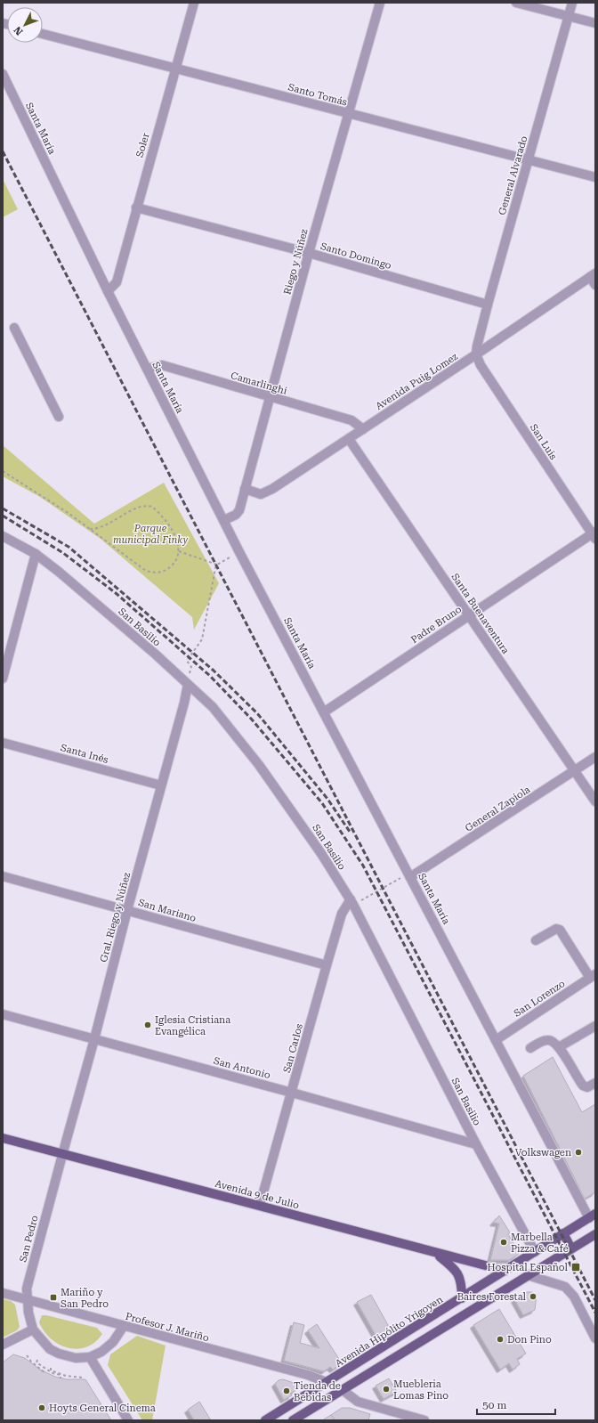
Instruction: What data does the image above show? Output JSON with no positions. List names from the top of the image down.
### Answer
{
  "streets": {
    "main road": ["Avenida 9 de Julio", "Avenida Hipólito Yrigoyen"],
    "street": [
      "Santo Tomás",
      "Santa María",
      "Soler",
      "General Alvarado",
      "Santo Domingo",
      "Riego y Núñez",
      "Avenida Puig Lomez",
      "Camarlinghi",
      "San Luis",
      "Santa Buenaventura",
      "Padre Bruno",
      "San Basilio",
      "Santa Inés",
      "General Zapiola",
      "San Mariano",
      "Gral. Riego y Núñez",
      "San Lorenzo",
      "San Carlos",
      "San Antonio",
      "San Pedro",
      "Profesor J. Mariño"
    ]
  },
  "crossings": [
    ["Santo Tomás", "Soler"],
    ["Santo Tomás", "General Alvarado"],
    ["Santo Tomás", "Riego y Núñez"],
    ["Santa María", "Soler"],
    ["Santa María", "Riego y Núñez"],
    ["Santa María", "Camarlinghi"],
    ["Santa María", "Padre Bruno"],
    ["Santa María", "General Zapiola"],
    ["Santa María", "San Lorenzo"],
    ["Santa María", "Avenida Hipólito Yrigoyen"],
    ["Soler", "Santo Domingo"],
    ["General Alvarado", "Santo Domingo"],
    ["General Alvarado", "Avenida Puig Lomez"],
    ["General Alvarado", "San Luis"],
    ["Santo Domingo", "Riego y Núñez"],
    ["Riego y Núñez", "Avenida Puig Lomez"],
    ["Riego y Núñez", "Camarlinghi"],
    ["Avenida Puig Lomez", "Camarlinghi"],
    ["Avenida Puig Lomez", "San Luis"],
    ["Avenida Puig Lomez", "Santa Buenaventura"],
    ["San Luis", "Padre Bruno"],
    ["Santa Buenaventura", "Padre Bruno"],
    ["Santa Buenaventura", "General Zapiola"],
    ["San Basilio", "Gral. Riego y Núñez"],
    ["San Basilio", "San Carlos"],
    ["San Basilio", "San Antonio"],
    ["San Basilio", "Avenida Hipólito Yrigoyen"],
    ["Santa Inés", "Gral. Riego y Núñez"],
    ["San Mariano", "Gral. Riego y Núñez"],
    ["San Mariano", "San Carlos"],
    ["Gral. Riego y Núñez", "San Antonio"],
    ["Gral. Riego y Núñez", "Avenida 9 de Julio"],
    ["Gral. Riego y Núñez", "San Pedro"],
    ["San Carlos", "San Antonio"],
    ["San Carlos", "Avenida 9 de Julio"],
    ["Avenida 9 de Julio", "San Pedro"],
    ["Avenida 9 de Julio", "Avenida Hipólito Yrigoyen"],
    ["San Pedro", "Profesor J. Mariño"],
    ["Profesor J. Mariño", "Avenida Hipólito Yrigoyen"]
  ],
  "parks": ["Parque municipal Finky"],
  "places": {
    "other": [
      "Iglesia Cristiana Evangélica",
      "Volkswagen",
      "Marbella Pizza & Café",
      "Baires Forestal",
      "Don Pino",
      "Muebleria Lomas Pino",
      "Tienda de Bebidas",
      "Hoyts General Cinema"
    ],
    "transit": ["Hospital Español", "Mariño y San Pedro"]
  },
  "scale_bar": "50 m",
  "north": "bottom left"
}
